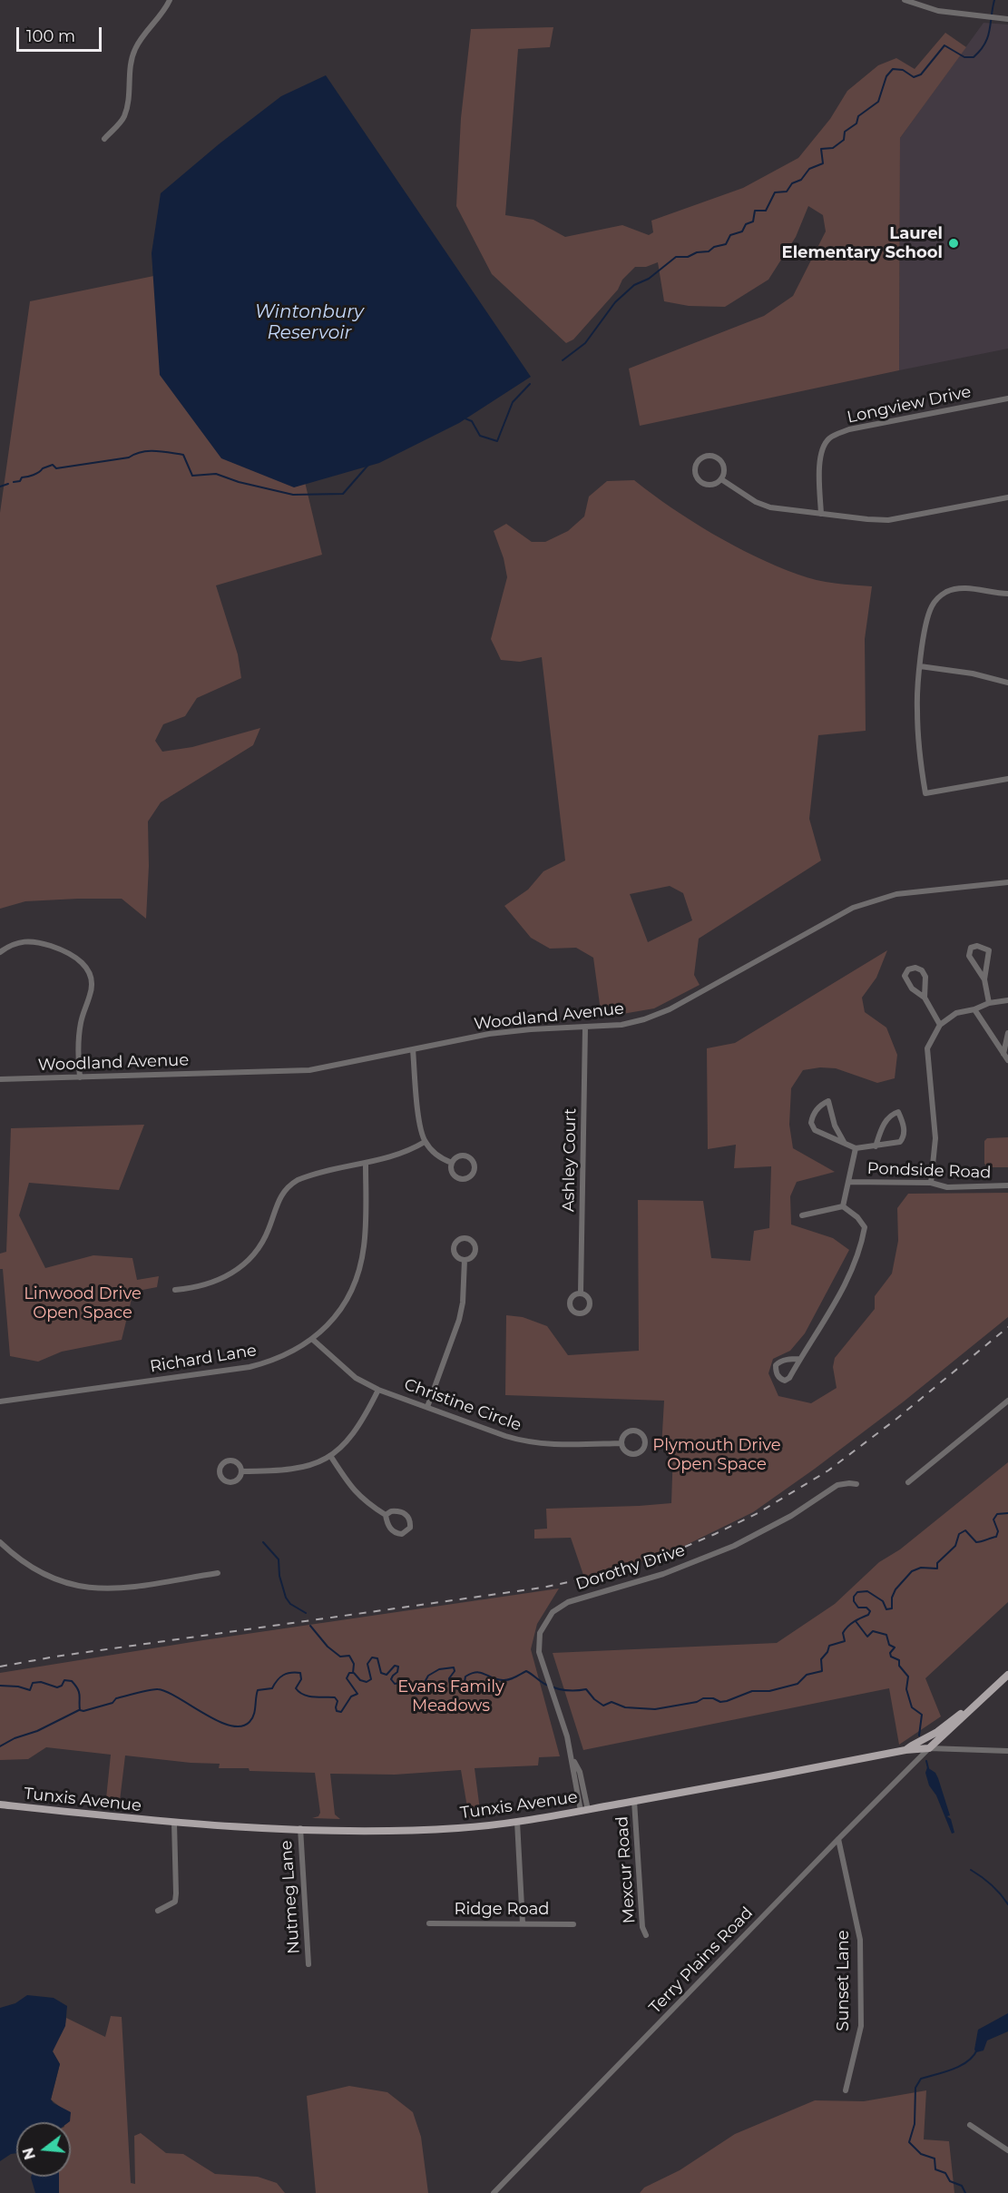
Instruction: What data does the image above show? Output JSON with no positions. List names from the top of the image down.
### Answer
{
  "streets": {
    "main road": ["Tunxis Avenue"],
    "street": [
      "Longview Drive",
      "Woodland Avenue",
      "Ashley Court",
      "Pondside Road",
      "Richard Lane",
      "Christine Circle",
      "Dorothy Drive",
      "Mexcur Road",
      "Nutmeg Lane",
      "Ridge Road",
      "Terry Plains Road",
      "Sunset Lane"
    ]
  },
  "crossings": [
    ["Woodland Avenue", "Ashley Court"],
    ["Richard Lane", "Christine Circle"],
    ["Dorothy Drive", "Tunxis Avenue"],
    ["Tunxis Avenue", "Mexcur Road"],
    ["Tunxis Avenue", "Nutmeg Lane"],
    ["Tunxis Avenue", "Terry Plains Road"],
    ["Terry Plains Road", "Sunset Lane"]
  ],
  "water": ["Wintonbury Reservoir"],
  "parks": ["Linwood Drive Open Space", "Plymouth Drive Open Space", "Evans Family Meadows"],
  "places": ["Laurel Elementary School"],
  "scale_bar": "100 m",
  "north": "left"
}
